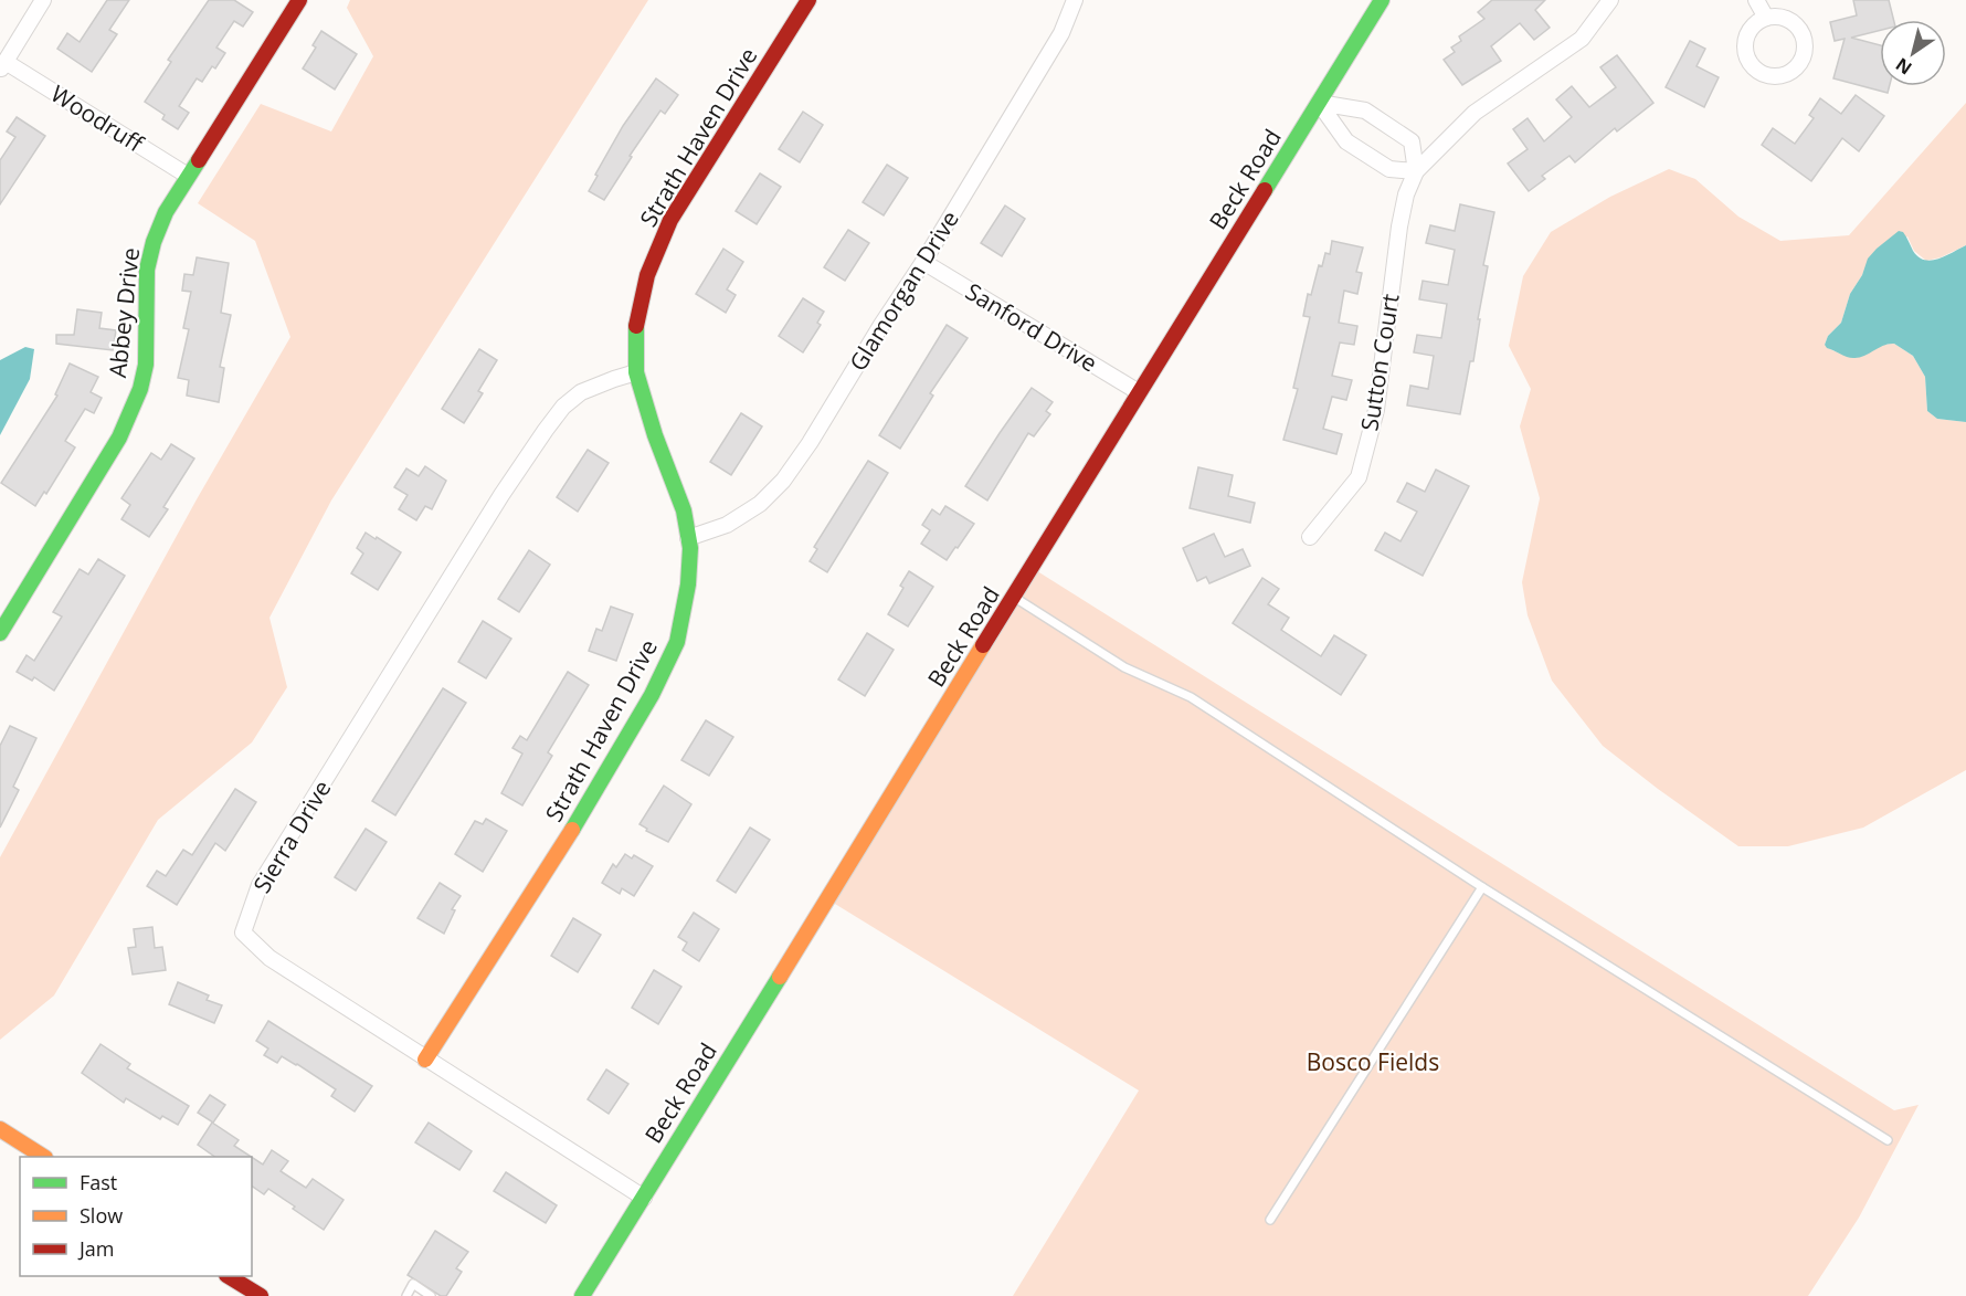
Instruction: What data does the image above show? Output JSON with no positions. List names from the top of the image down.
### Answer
{
  "streets": {
    "street": [
      "Woodruff",
      "Strath Haven Drive",
      "Beck Road",
      "Glamorgan Drive",
      "Abbey Drive",
      "Sanford Drive",
      "Sutton Court",
      "Sierra Drive"
    ]
  },
  "crossings": [
    ["Woodruff", "Abbey Drive"],
    ["Strath Haven Drive", "Glamorgan Drive"],
    ["Strath Haven Drive", "Sierra Drive"],
    ["Beck Road", "Sanford Drive"],
    ["Beck Road", "Sierra Drive"],
    ["Glamorgan Drive", "Sanford Drive"]
  ],
  "parks": ["Bosco Fields"],
  "legend": ["Fast", "Slow", "Jam"],
  "north": "bottom left"
}
